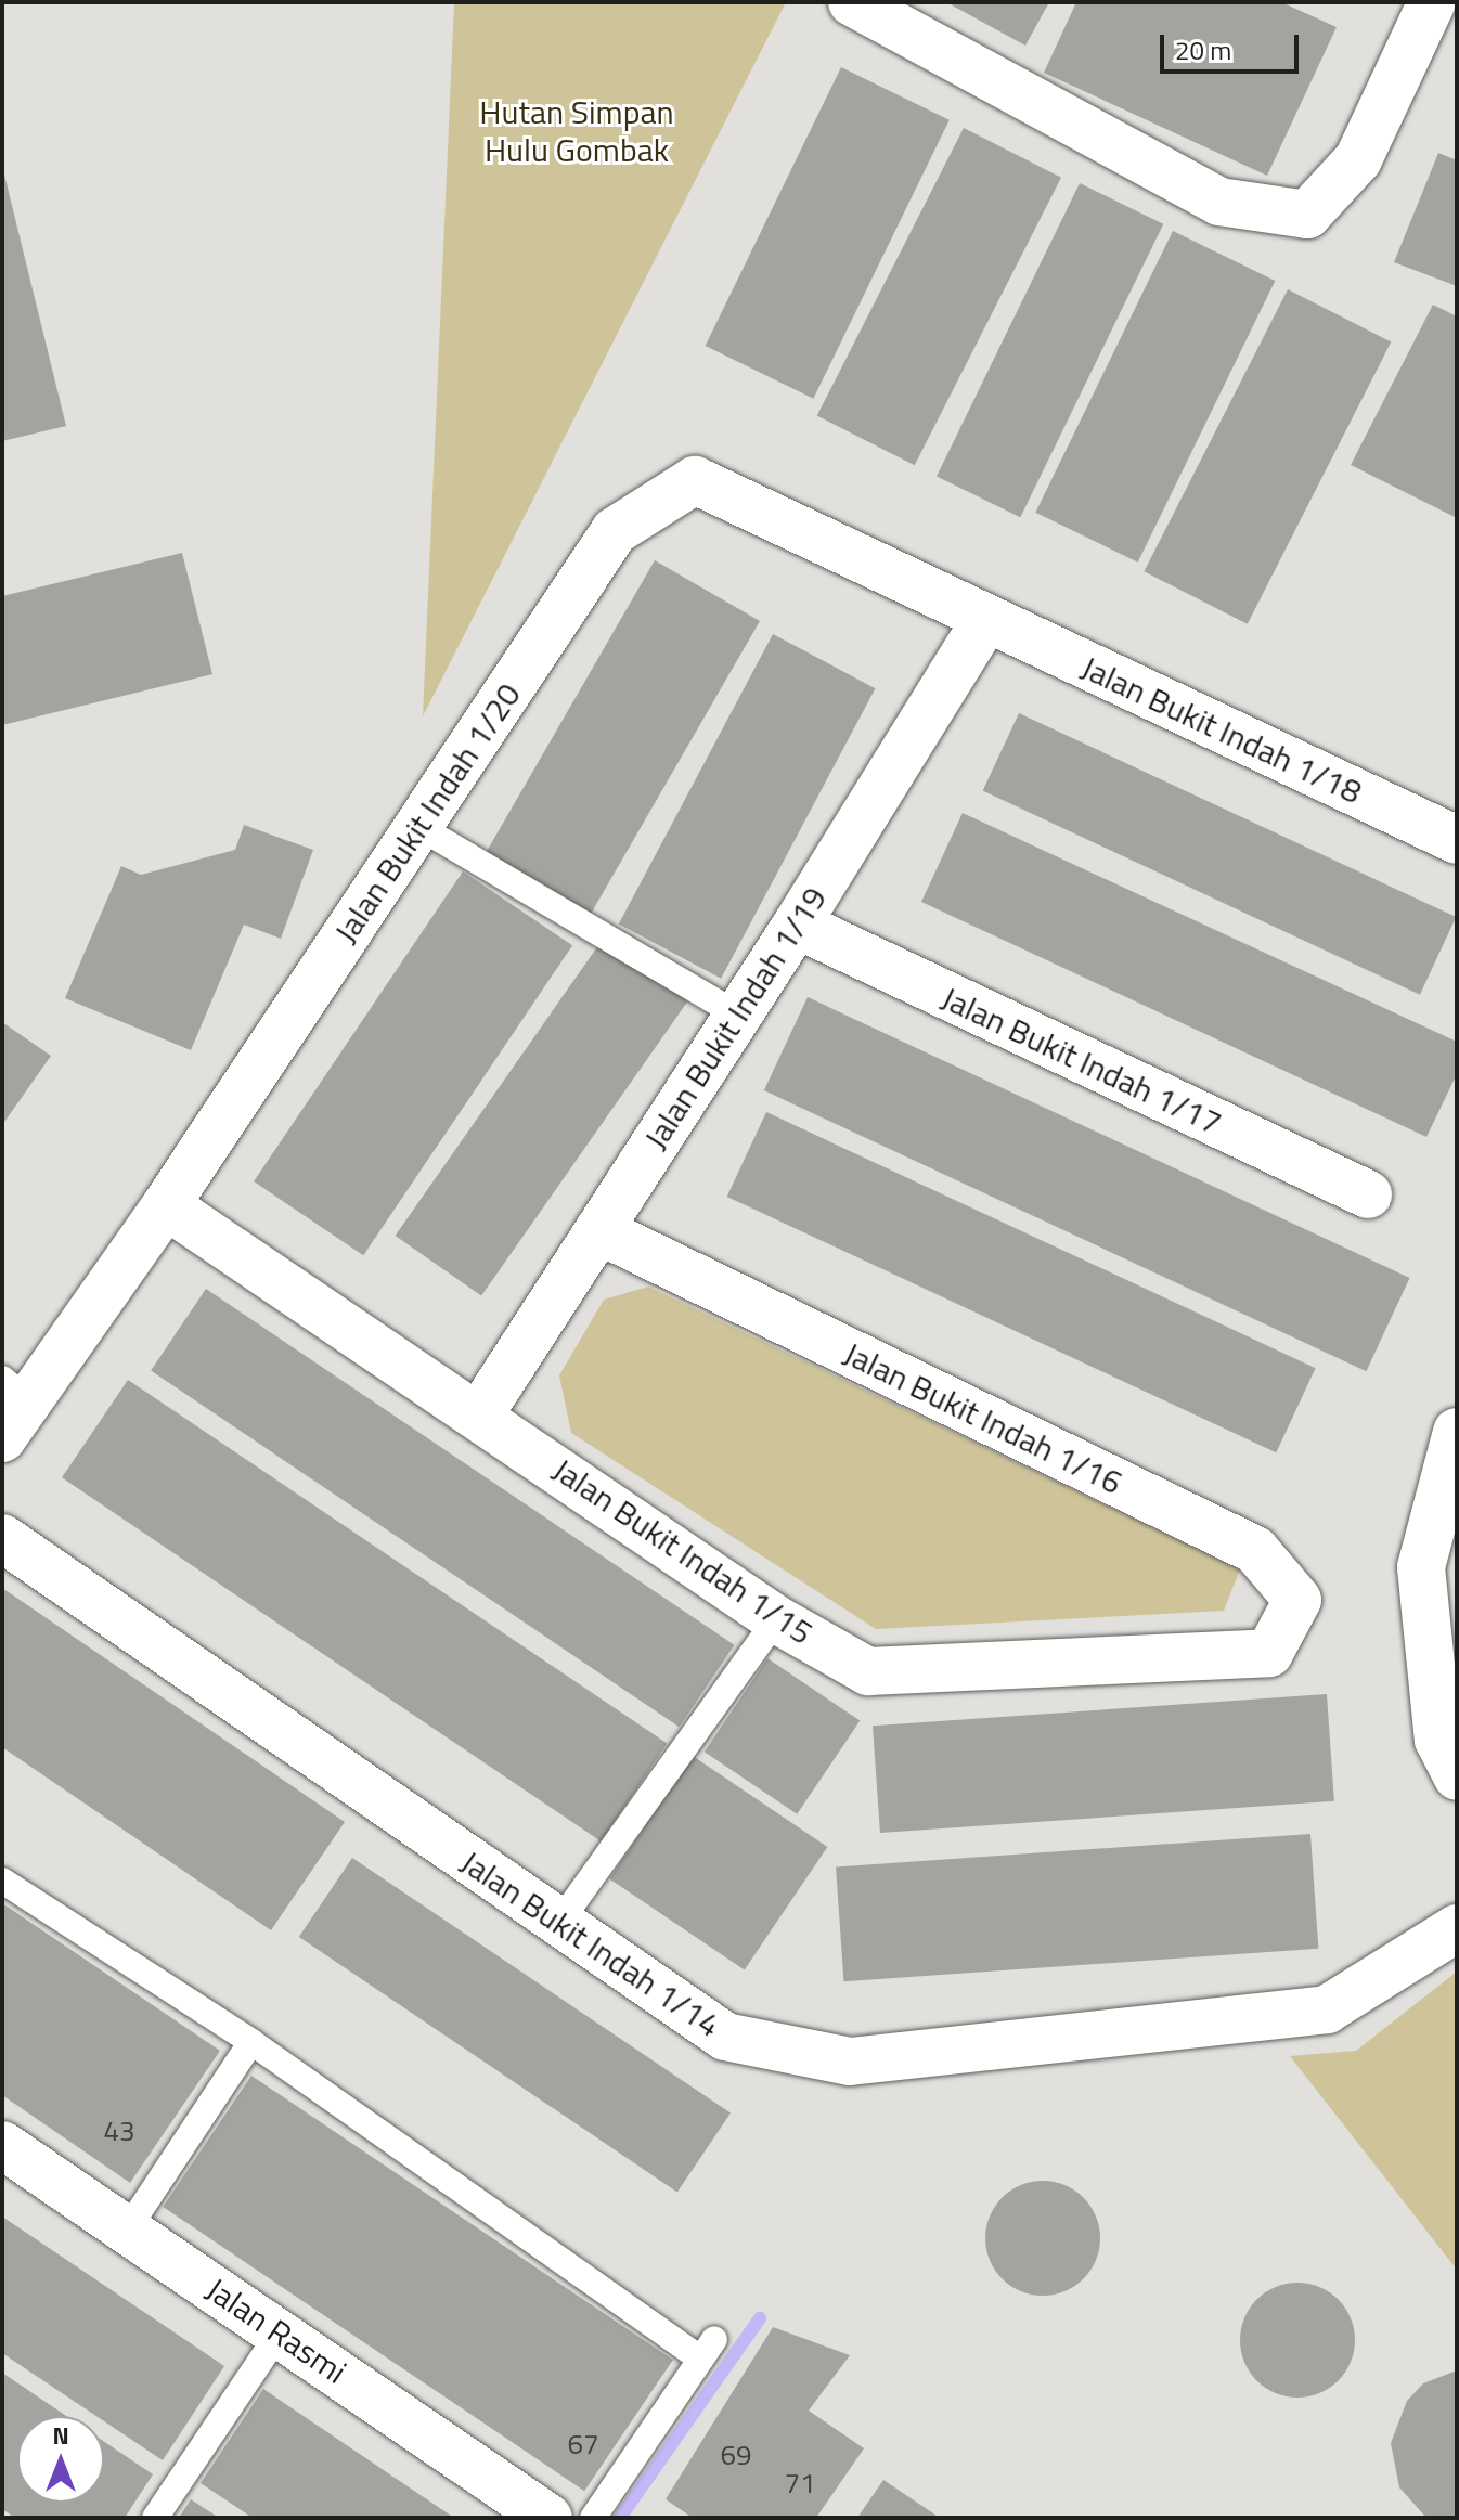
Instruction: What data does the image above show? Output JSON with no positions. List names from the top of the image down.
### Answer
{
  "streets": {
    "street": [
      "Jalan Bukit Indah 1/18",
      "Jalan Bukit Indah 1/20",
      "Jalan Bukit Indah 1/19",
      "Jalan Bukit Indah 1/17",
      "Jalan Bukit Indah 1/16",
      "Jalan Bukit Indah 1/15",
      "Jalan Bukit Indah 1/14",
      "Jalan Rasmi"
    ]
  },
  "crossings": [
    ["Jalan Bukit Indah 1/18", "Jalan Bukit Indah 1/20"],
    ["Jalan Bukit Indah 1/18", "Jalan Bukit Indah 1/19"],
    ["Jalan Bukit Indah 1/20", "Jalan Bukit Indah 1/19"],
    ["Jalan Bukit Indah 1/20", "Jalan Bukit Indah 1/15"],
    ["Jalan Bukit Indah 1/19", "Jalan Bukit Indah 1/17"],
    ["Jalan Bukit Indah 1/19", "Jalan Bukit Indah 1/16"],
    ["Jalan Bukit Indah 1/19", "Jalan Bukit Indah 1/15"],
    ["Jalan Bukit Indah 1/16", "Jalan Bukit Indah 1/15"]
  ],
  "parks": ["Hutan Simpan Hulu Gombak"],
  "house_numbers": [
    "43",
    "67",
    "69",
    "71"
  ],
  "scale_bar": "20 m",
  "north": "top"
}
